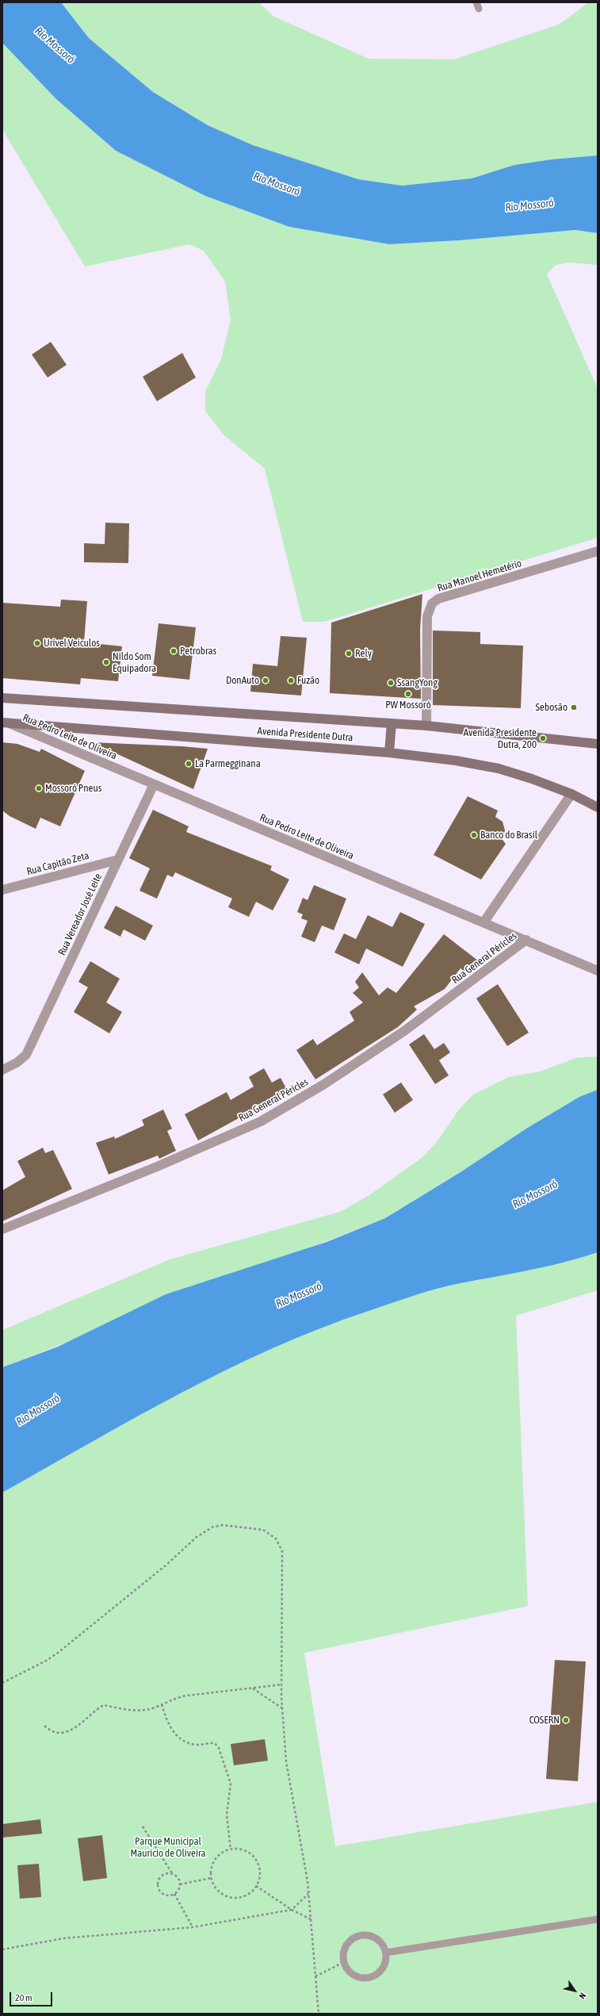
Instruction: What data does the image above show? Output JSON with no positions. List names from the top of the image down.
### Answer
{
  "streets": {
    "main road": ["Avenida Presidente Dutra"],
    "street": [
      "Rua Manoel Hemetério",
      "Rua Pedro Leite de Oliveira",
      "Rua Capitão Zeta",
      "Rua Vereador José Leite",
      "Rua General Péricles"
    ]
  },
  "crossings": [
    ["Rua Manoel Hemetério", "Avenida Presidente Dutra"],
    ["Avenida Presidente Dutra", "Rua Pedro Leite de Oliveira"],
    ["Rua Pedro Leite de Oliveira", "Rua Vereador José Leite"],
    ["Rua Pedro Leite de Oliveira", "Rua General Péricles"],
    ["Rua Capitão Zeta", "Rua Vereador José Leite"]
  ],
  "water": ["Rio Mossoró"],
  "parks": ["Parque Municipal Maurício de Oliveira"],
  "places": [
    "Urivel Veículos",
    "Petrobras",
    "Rely",
    "Nildo Som Equipadora",
    "DonAuto",
    "Fuzão",
    "SsangYong",
    "PW Mossoró",
    "Sebosão",
    "Avenida Presidente Dutra, 200",
    "La Parmegginana",
    "Mossoró Pneus",
    "Banco do Brasil",
    "COSERN"
  ],
  "scale_bar": "20 m",
  "north": "bottom right"
}
